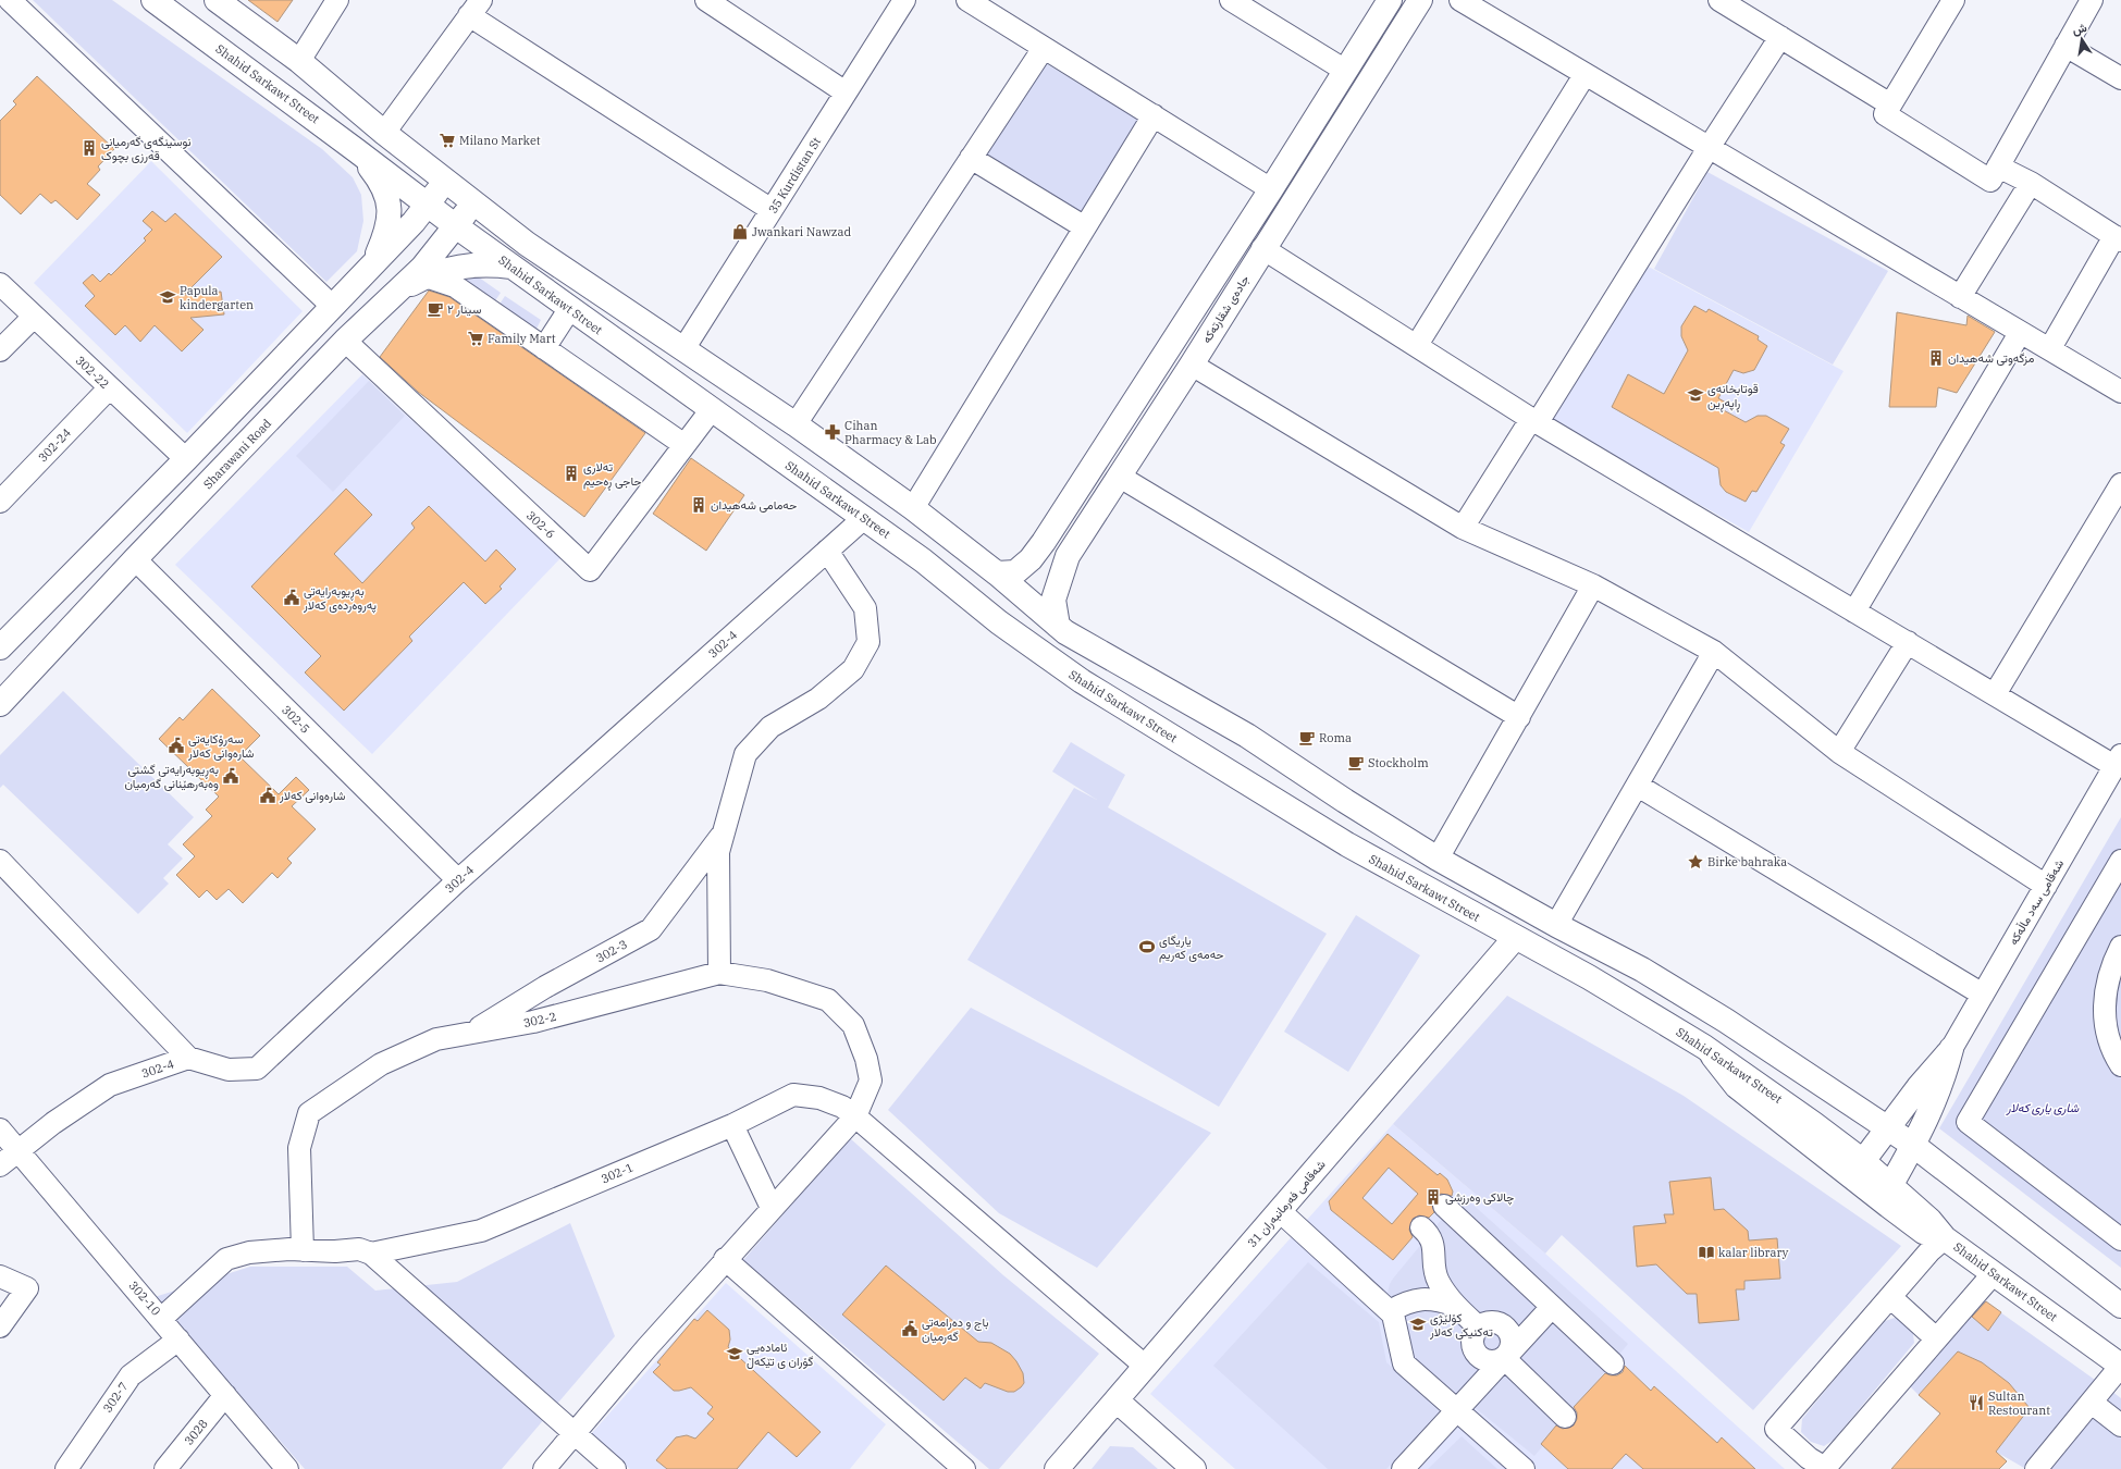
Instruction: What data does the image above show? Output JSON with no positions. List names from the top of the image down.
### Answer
{
  "streets": {
    "main road": [
      "Shahid Sarkawt Street",
      "جادەی شقارتەکە",
      "Sharawani Road",
      "شەقامی فەرمانبەران 31"
    ],
    "street": [
      "35 Kurdistan St",
      "302-22",
      "302-24",
      "302-6",
      "302-4",
      "302-5",
      "شەقامی سەد ماڵەکە",
      "302-3",
      "302-2",
      "302-1",
      "302-10",
      "302-7",
      "3028"
    ]
  },
  "crossings": [
    ["Shahid Sarkawt Street", "Sharawani Road"],
    ["Shahid Sarkawt Street", "302-6"],
    ["Shahid Sarkawt Street", "302-4"],
    ["Shahid Sarkawt Street", "شەقامی فەرمانبەران 31"],
    ["302-22", "302-24"],
    ["Sharawani Road", "302-6"],
    ["Sharawani Road", "302-5"],
    ["302-4", "302-5"],
    ["302-4", "302-10"],
    ["302-3", "302-2"],
    ["302-2", "302-1"],
    ["302-1", "شەقامی فەرمانبەران 31"],
    ["302-10", "302-7"],
    ["302-10", "3028"]
  ],
  "parks": ["شاری یاری کەلار"],
  "places": {
    "supermarket": ["Milano Market", "Family Mart"],
    "building": [
      "نوسینگەی گەرمیانی قەرزی بچوک",
      "مزگەوتی شەهیدان",
      "تەلاری حاجی ڕەحیم",
      "حەمامی شەهیدان",
      "چالاکی وەرزشی"
    ],
    "shop": ["Jwankari Nawzad"],
    "school or university": [
      "Papula kindergarten",
      "قوتابخانەی ڕاپەڕین",
      "کۆلێژی تەکنیکی کەلار",
      "ئامادەیی گۆران ی تێکەڵ"
    ],
    "cafe": ["سینار ٢", "Roma", "Stockholm"],
    "pharmacy": ["Cihan Pharmacy & Lab"],
    "public building": [
      "بەڕیوبەرایەتی پەروەردەی کەلار",
      "سەرۆکایەتی شارەوانی کەلار",
      "بەڕیوبەرایەتی گشتی وەبەرهێنانی گەرمیان",
      "شارەوانی کەلار",
      "باج و دەرامەتی گەرمیان"
    ],
    "place": ["Birke bahraka"],
    "sports": ["یاریگای ‌حەمەی کەریم"],
    "library": ["kalar library"],
    "restaurant": ["Sultan Restourant"]
  },
  "north": "top"
}
